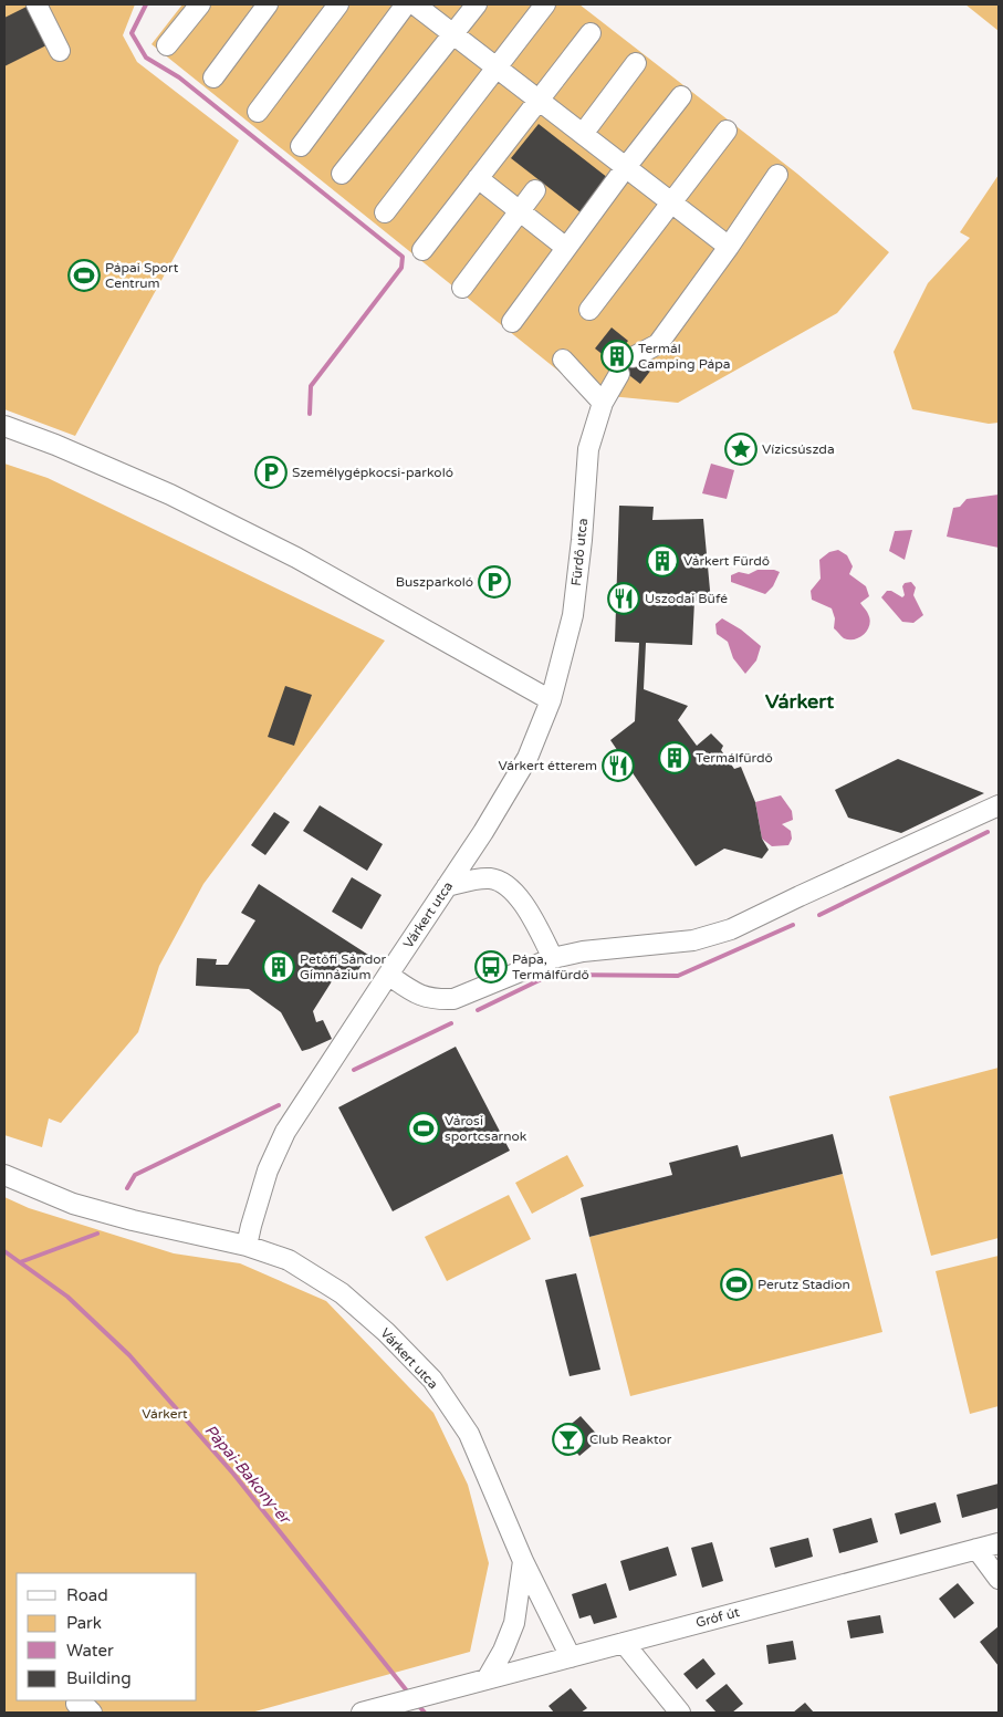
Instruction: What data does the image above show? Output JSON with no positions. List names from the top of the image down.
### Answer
{
  "streets": {
    "street": ["Fürdő utca", "Várkert utca", "Gróf út"]
  },
  "crossings": [
    ["Fürdő utca", "Várkert utca"],
    ["Várkert utca", "Gróf út"]
  ],
  "districts": ["Várkert"],
  "water": ["Pápai-Bakony-ér"],
  "parks": ["Várkert"],
  "places": {
    "sports": ["Pápai Sport Centrum", "Városi sportcsarnok", "Perutz Stadion"],
    "building": [
      "Termál Camping Pápa",
      "Várkert Fürdő",
      "Termálfürdő",
      "Petőfi Sándor Gimnázium"
    ],
    "place": ["Vízicsúszda"],
    "parking": ["Személygépkocsi-parkoló", "Buszparkoló"],
    "restaurant": ["Uszodai Büfé", "Várkert étterem"],
    "bus stop": ["Pápa, Termálfürdő"],
    "bar": ["Club Reaktor"]
  },
  "legend": [
    "Road",
    "Park",
    "Water",
    "Building"
  ]
}
